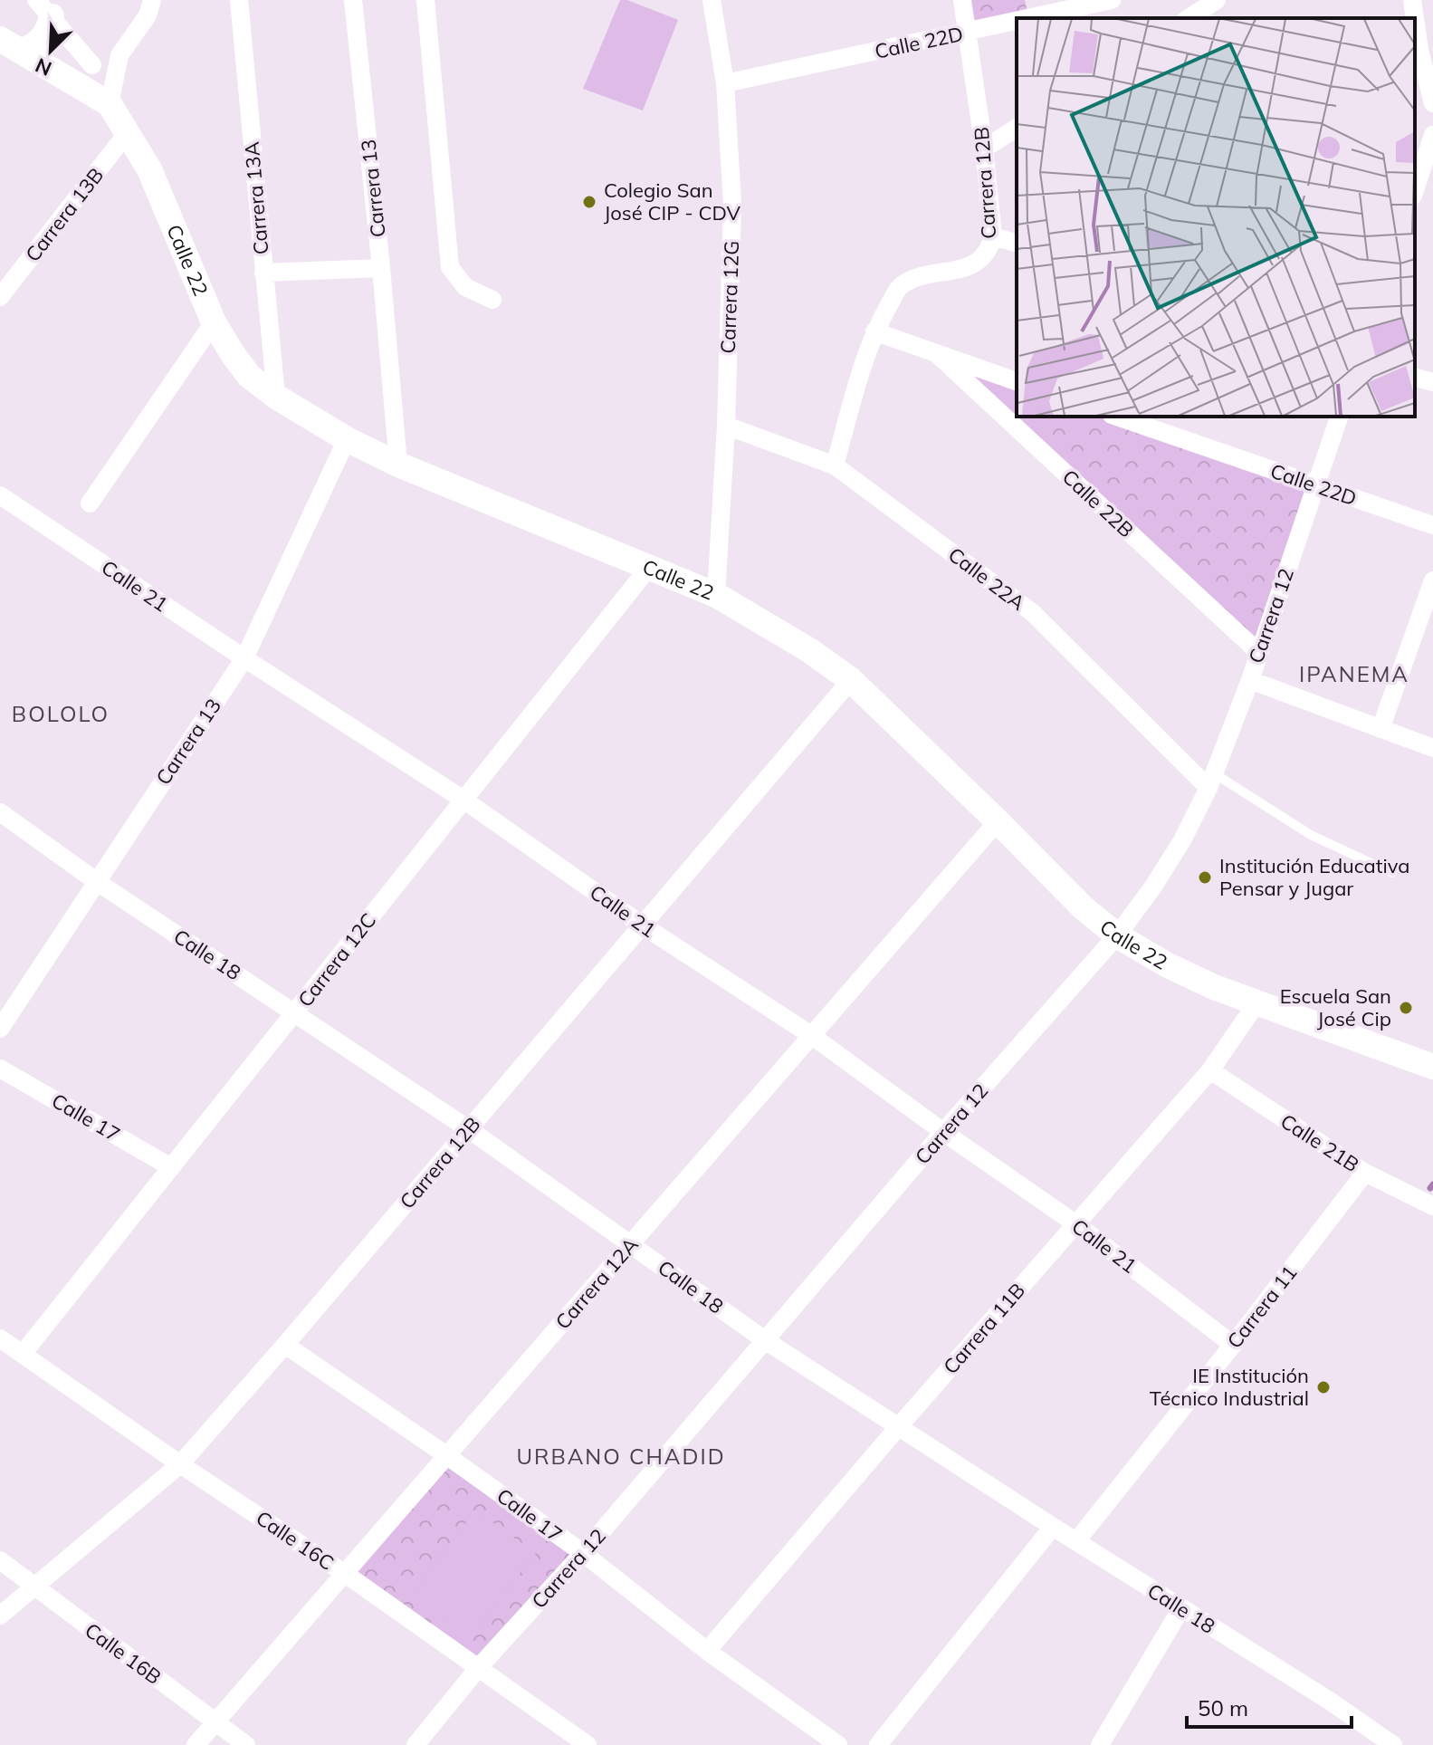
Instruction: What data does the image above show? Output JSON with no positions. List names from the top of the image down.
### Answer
{
  "streets": {
    "street": [
      "Calle 22D",
      "Carrera 12B",
      "Carrera 13",
      "Carrera 13A",
      "Carrera 13B",
      "Calle 22",
      "Carrera 12G",
      "Calle 22B",
      "Calle 22A",
      "Calle 21",
      "Carrera 12",
      "Calle 18",
      "Carrera 12C",
      "Calle 17",
      "Calle 21B",
      "Carrera 12A",
      "Carrera 11",
      "Carrera 11B",
      "Calle 16C",
      "Calle 16B"
    ]
  },
  "crossings": [
    ["Calle 22D", "Carrera 12B"],
    ["Calle 22D", "Carrera 12G"],
    ["Calle 22D", "Carrera 12"],
    ["Carrera 12B", "Calle 22"],
    ["Carrera 12B", "Calle 22A"],
    ["Carrera 12B", "Calle 21"],
    ["Carrera 12B", "Calle 18"],
    ["Carrera 12B", "Calle 17"],
    ["Carrera 12B", "Calle 16C"],
    ["Carrera 12B", "Calle 16B"],
    ["Carrera 13", "Calle 22"],
    ["Carrera 13", "Calle 21"],
    ["Carrera 13", "Calle 18"],
    ["Carrera 13A", "Calle 22"],
    ["Carrera 13B", "Calle 22"],
    ["Calle 22", "Carrera 12G"],
    ["Calle 22", "Carrera 12"],
    ["Calle 22", "Carrera 12C"],
    ["Calle 22", "Carrera 12A"],
    ["Calle 22", "Carrera 11B"],
    ["Carrera 12G", "Calle 22A"],
    ["Calle 22B", "Carrera 12"],
    ["Calle 22A", "Carrera 12"],
    ["Calle 21", "Carrera 12"],
    ["Calle 21", "Carrera 12C"],
    ["Calle 21", "Carrera 12A"],
    ["Calle 21", "Carrera 11"],
    ["Calle 21", "Carrera 11B"],
    ["Carrera 12", "Calle 18"],
    ["Carrera 12", "Calle 17"],
    ["Carrera 12", "Calle 16C"],
    ["Calle 18", "Carrera 12C"],
    ["Calle 18", "Carrera 12A"],
    ["Calle 18", "Carrera 11"],
    ["Calle 18", "Carrera 11B"],
    ["Carrera 12C", "Calle 17"],
    ["Carrera 12C", "Calle 16C"],
    ["Calle 17", "Carrera 12A"],
    ["Calle 17", "Carrera 11B"],
    ["Calle 21B", "Carrera 11"],
    ["Calle 21B", "Carrera 11B"],
    ["Carrera 12A", "Calle 16C"],
    ["Carrera 12A", "Calle 16B"]
  ],
  "districts": ["IPANEMA", "BOLOLO", "URBANO CHADID"],
  "places": [
    "Colegio San José CIP - CDV",
    "Institución Educativa Pensar y Jugar",
    "Escuela San José Cip",
    "IE Institución Técnico Industrial"
  ],
  "scale_bar": "50 m",
  "north": "bottom left"
}
